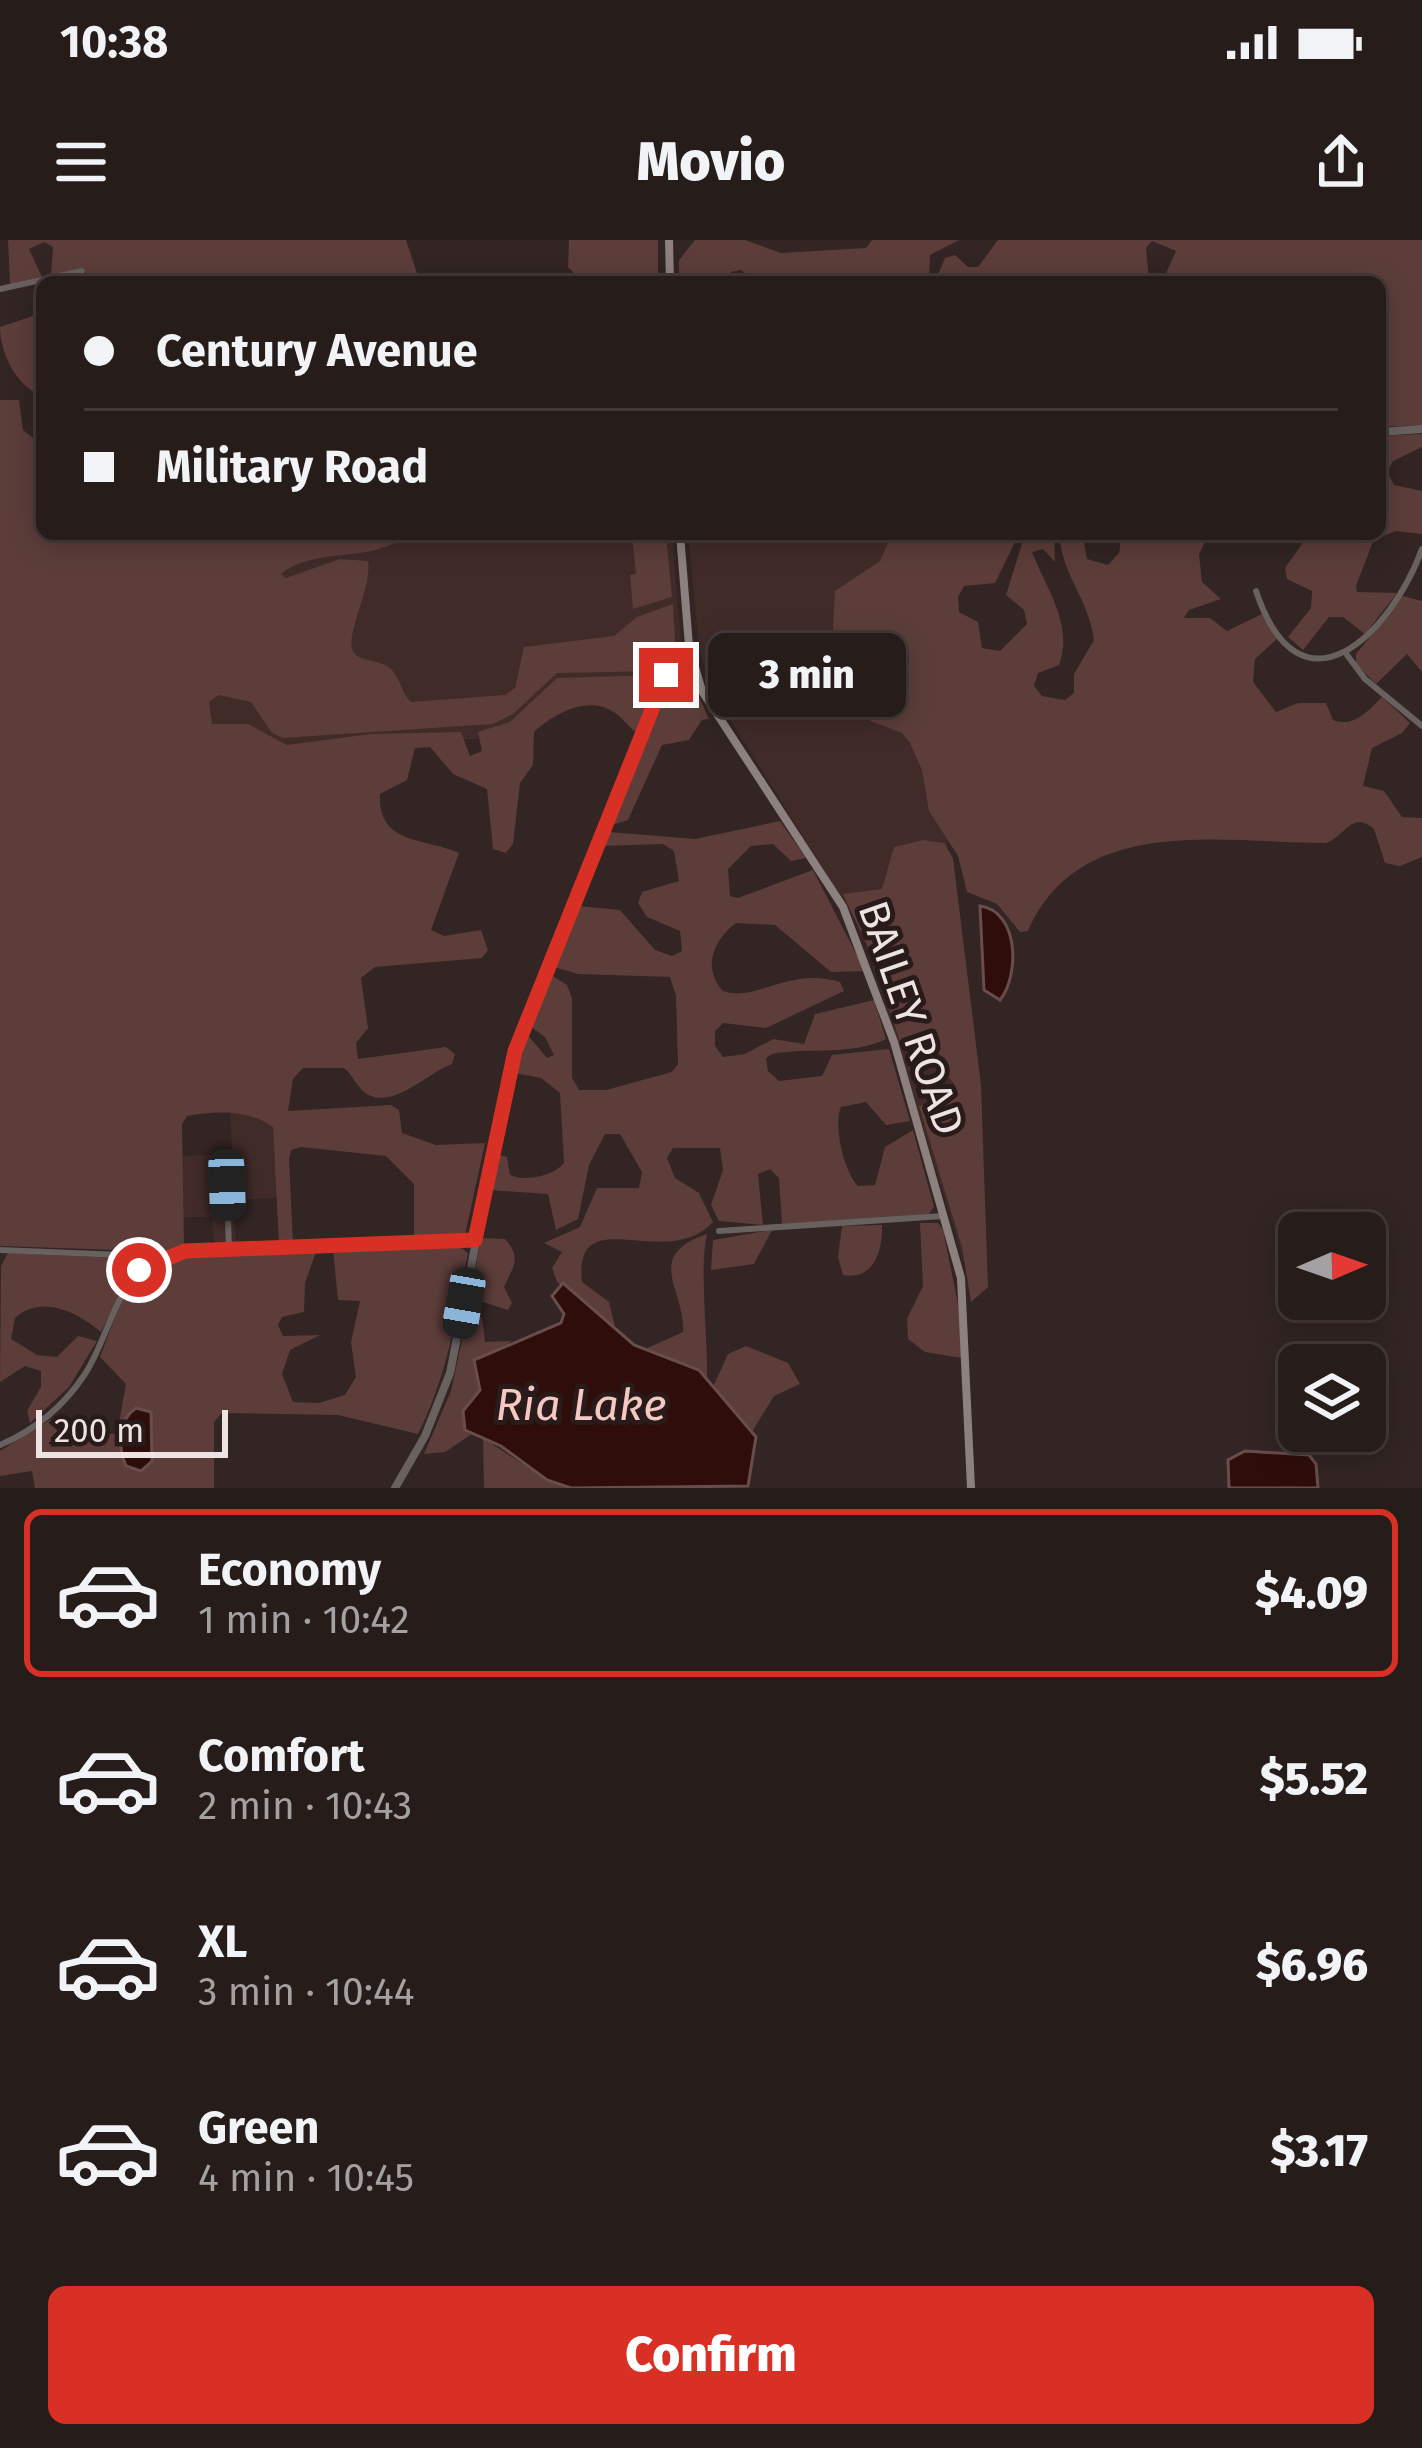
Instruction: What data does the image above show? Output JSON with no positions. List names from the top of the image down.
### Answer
{
  "streets": {
    "main road": ["BAILEY ROAD"]
  },
  "water": ["Ria Lake"],
  "scale_bar": "200 m",
  "north": "right",
  "page": {
    "status": "10:38",
    "header": "Movio",
    "banner": ["Century Avenue", "Military Road"],
    "bubble": "3 min",
    "scale": "200 m",
    "list": [
      {
        "name": "Economy",
        "note": "1 min · 10:42",
        "value": "$4.09"
      },
      {
        "name": "Comfort",
        "note": "2 min · 10:43",
        "value": "$5.52"
      },
      {
        "name": "XL",
        "note": "3 min · 10:44",
        "value": "$6.96"
      },
      {
        "name": "Green",
        "note": "4 min · 10:45",
        "value": "$3.17"
      }
    ],
    "buttons": "Confirm"
  }
}
